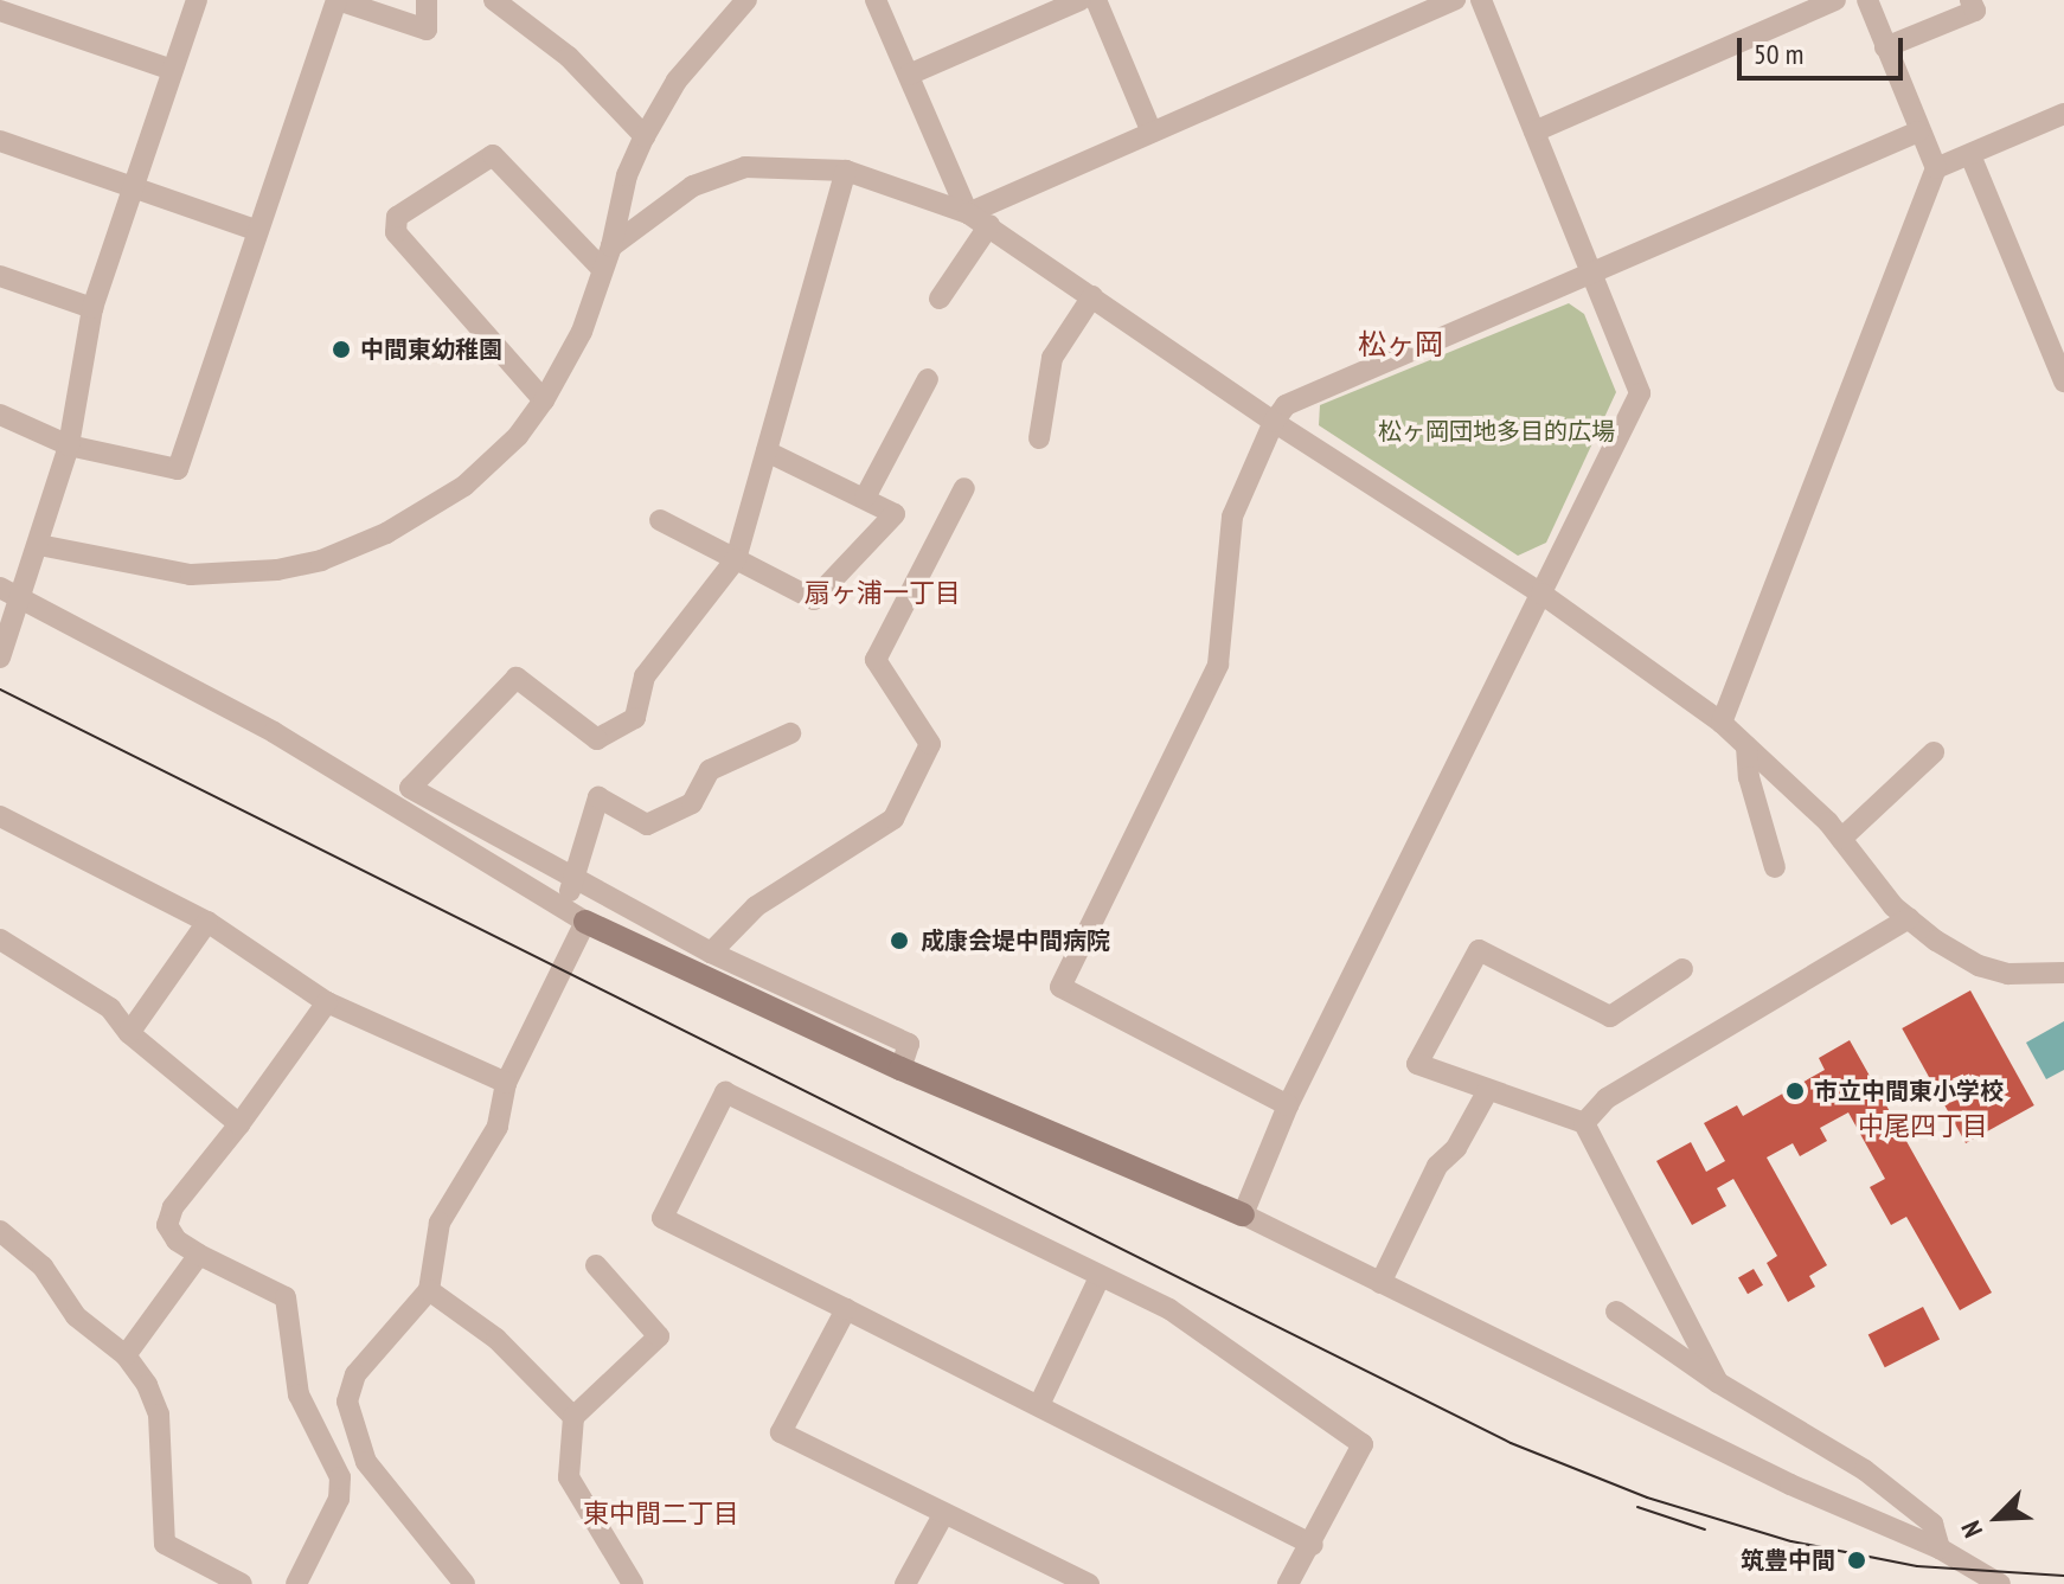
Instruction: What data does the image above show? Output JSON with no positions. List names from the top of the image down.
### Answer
{
  "districts": [
    "松ヶ岡",
    "扇ヶ浦一丁目",
    "中尾四丁目",
    "東中間二丁目"
  ],
  "parks": ["松ヶ岡団地多目的広場"],
  "places": [
    "中間東幼稚園",
    "成康会堤中間病院",
    "市立中間東小学校",
    "筑豊中間"
  ],
  "scale_bar": "50 m",
  "north": "bottom left"
}
